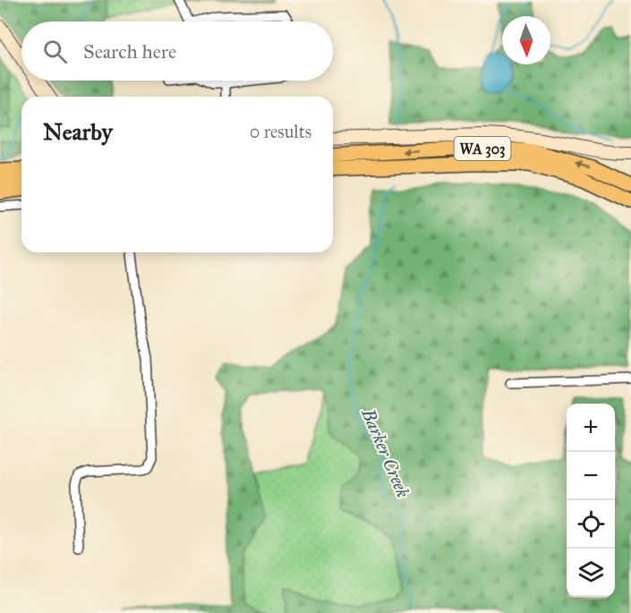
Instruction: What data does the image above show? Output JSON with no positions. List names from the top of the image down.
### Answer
{
  "streets": {
    "highway": ["WA 303"]
  },
  "water": ["Barker Creek"],
  "north": "bottom",
  "page": {
    "search": "Search here",
    "heading": ["Nearby", "0 results"],
    "map_buttons": ["+", "−"]
  }
}
